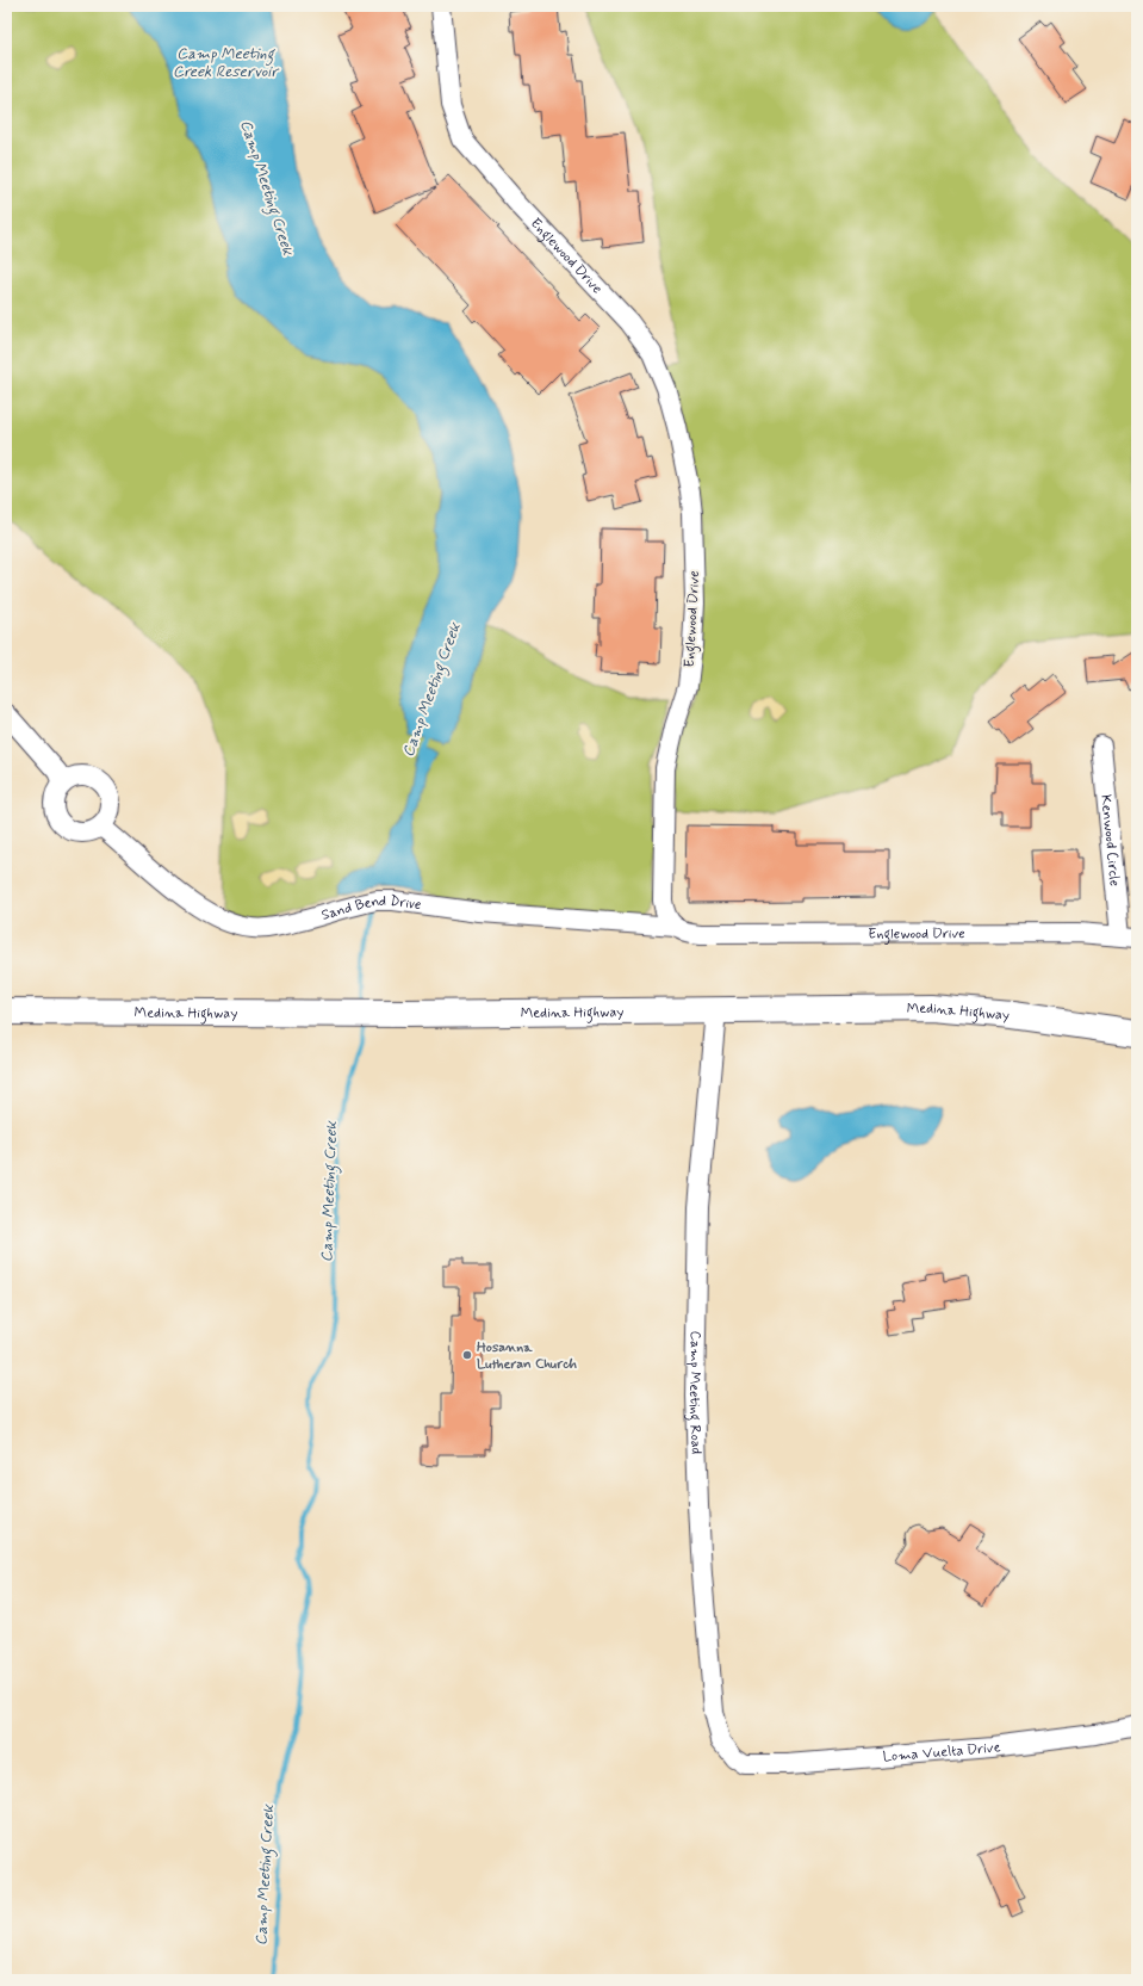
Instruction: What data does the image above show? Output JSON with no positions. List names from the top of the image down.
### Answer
{
  "streets": {
    "main road": ["Medina Highway"],
    "street": [
      "Englewood Drive",
      "Kenwood Circle",
      "Sand Bend Drive",
      "Camp Meeting Road",
      "Loma Vuelta Drive"
    ]
  },
  "crossings": [
    ["Englewood Drive", "Kenwood Circle"],
    ["Englewood Drive", "Sand Bend Drive"],
    ["Medina Highway", "Camp Meeting Road"],
    ["Camp Meeting Road", "Loma Vuelta Drive"]
  ],
  "water": ["Camp Meeting Creek Reservoir", "Camp Meeting Creek"],
  "places": ["Hosanna Lutheran Church"]
}
